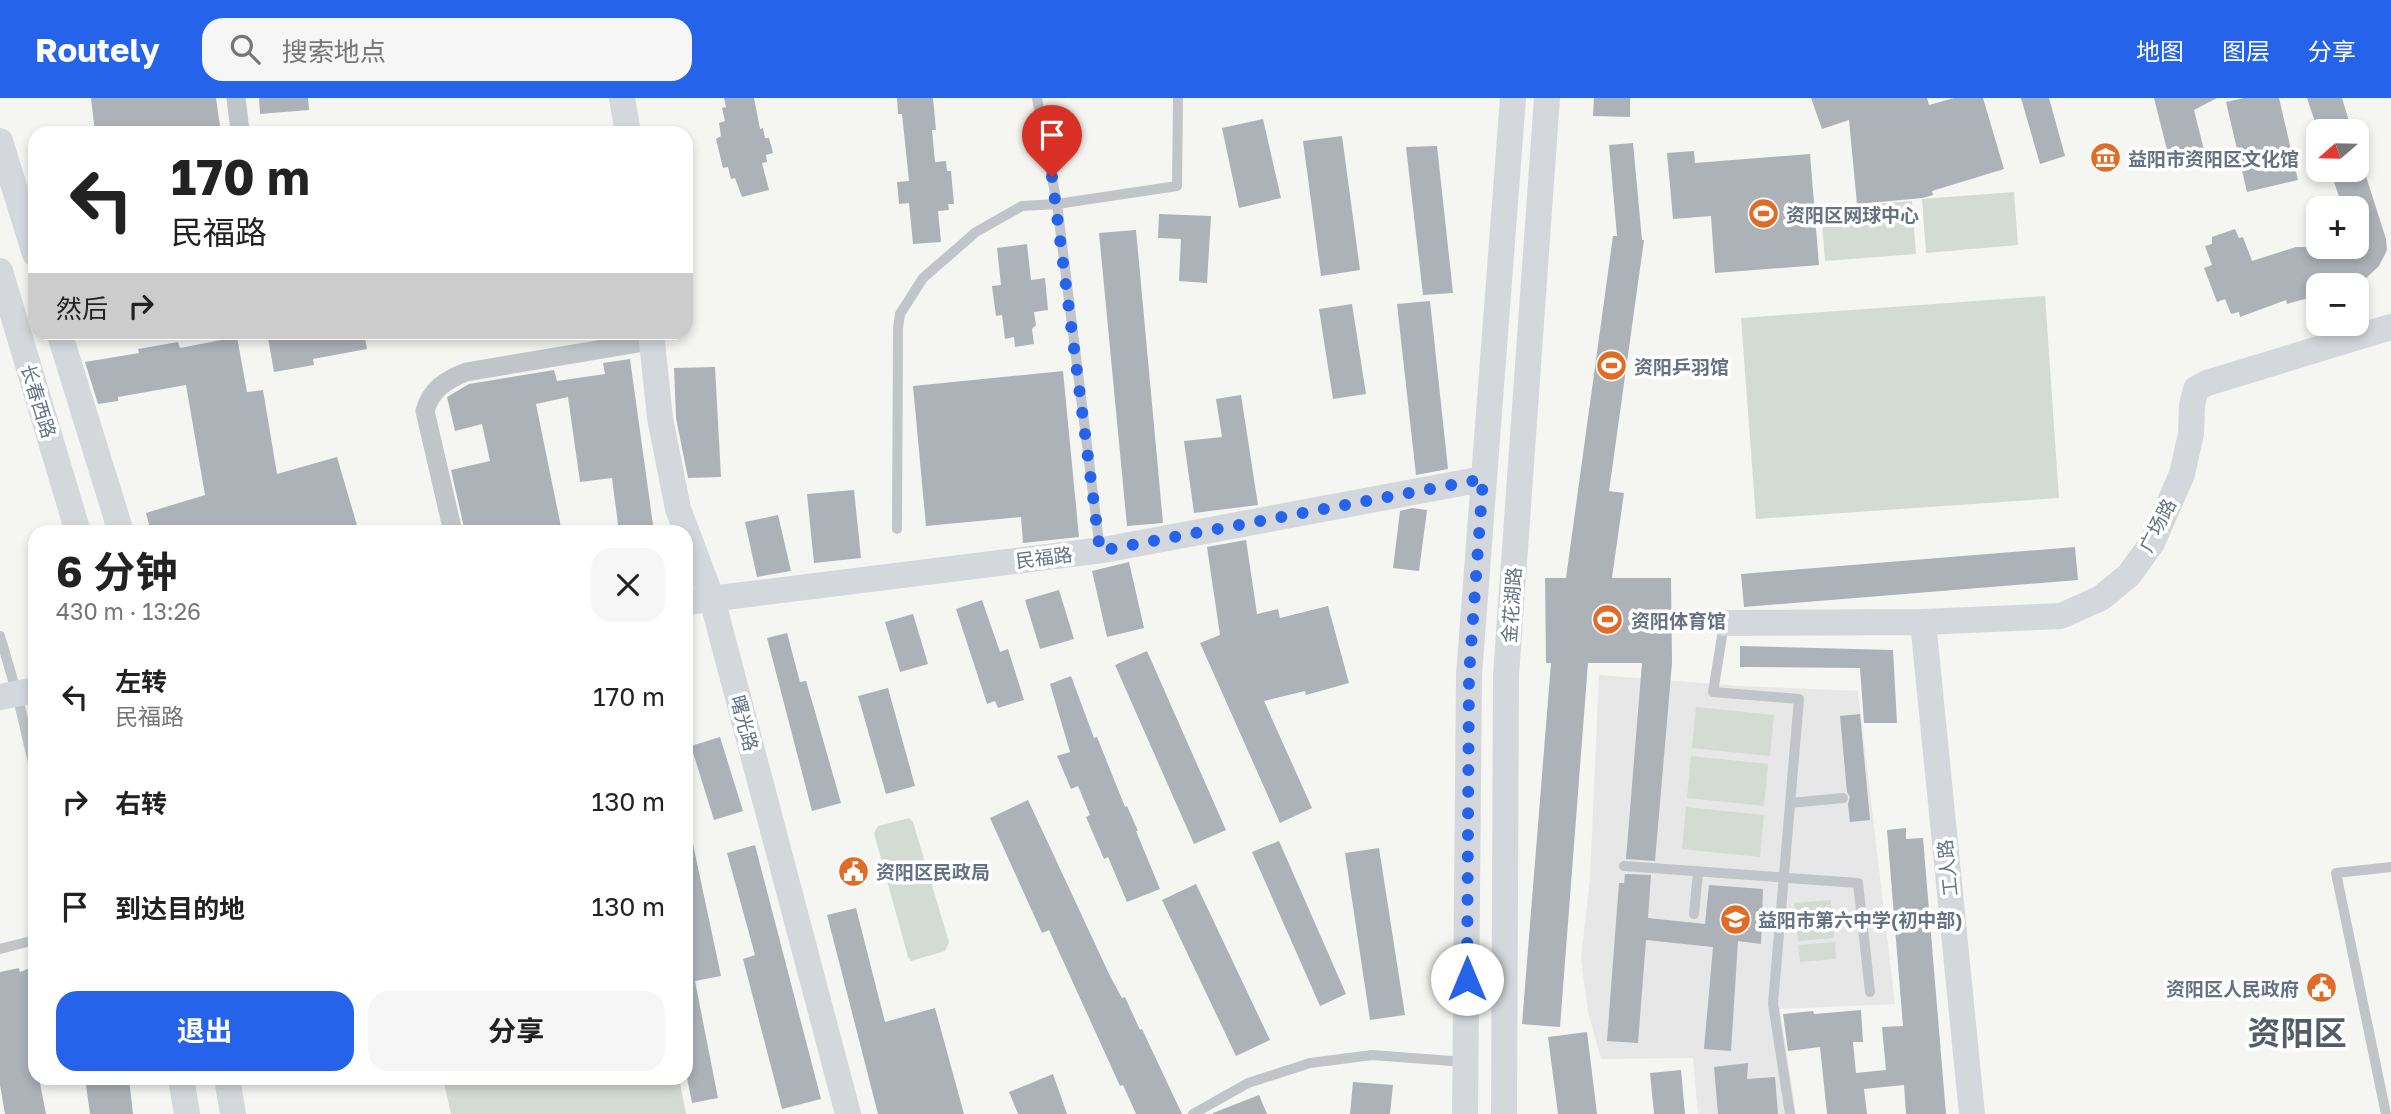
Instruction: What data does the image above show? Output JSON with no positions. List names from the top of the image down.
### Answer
{
  "streets": {
    "street": [
      "长春西路",
      "广场路",
      "民福路",
      "金花湖路",
      "曙光路",
      "工人路"
    ]
  },
  "crossings": [
    ["广场路", "工人路"],
    ["民福路", "曙光路"]
  ],
  "districts": ["资阳区"],
  "places": {
    "museum": ["益阳市资阳区文化馆"],
    "sports": ["资阳区网球中心", "资阳乒羽馆", "资阳体育馆"],
    "public building": ["资阳区民政局", "资阳区人民政府"],
    "school or university": ["益阳市第六中学(初中部)"]
  },
  "north": "left",
  "page": {
    "header": "Routely",
    "search": "搜索地点",
    "nav": ["地图", "图层", "分享"],
    "map_buttons": ["+", "−"],
    "turn": ["170 m", "民福路"],
    "then": "然后",
    "heading": ["6 分钟", "430 m · 13:26"],
    "list": [
      {
        "name": "左转",
        "note": "民福路",
        "value": "170 m"
      },
      {
        "name": "右转",
        "value": "130 m"
      },
      {
        "name": "到达目的地",
        "value": "130 m"
      }
    ],
    "buttons": ["退出", "分享"]
  }
}
